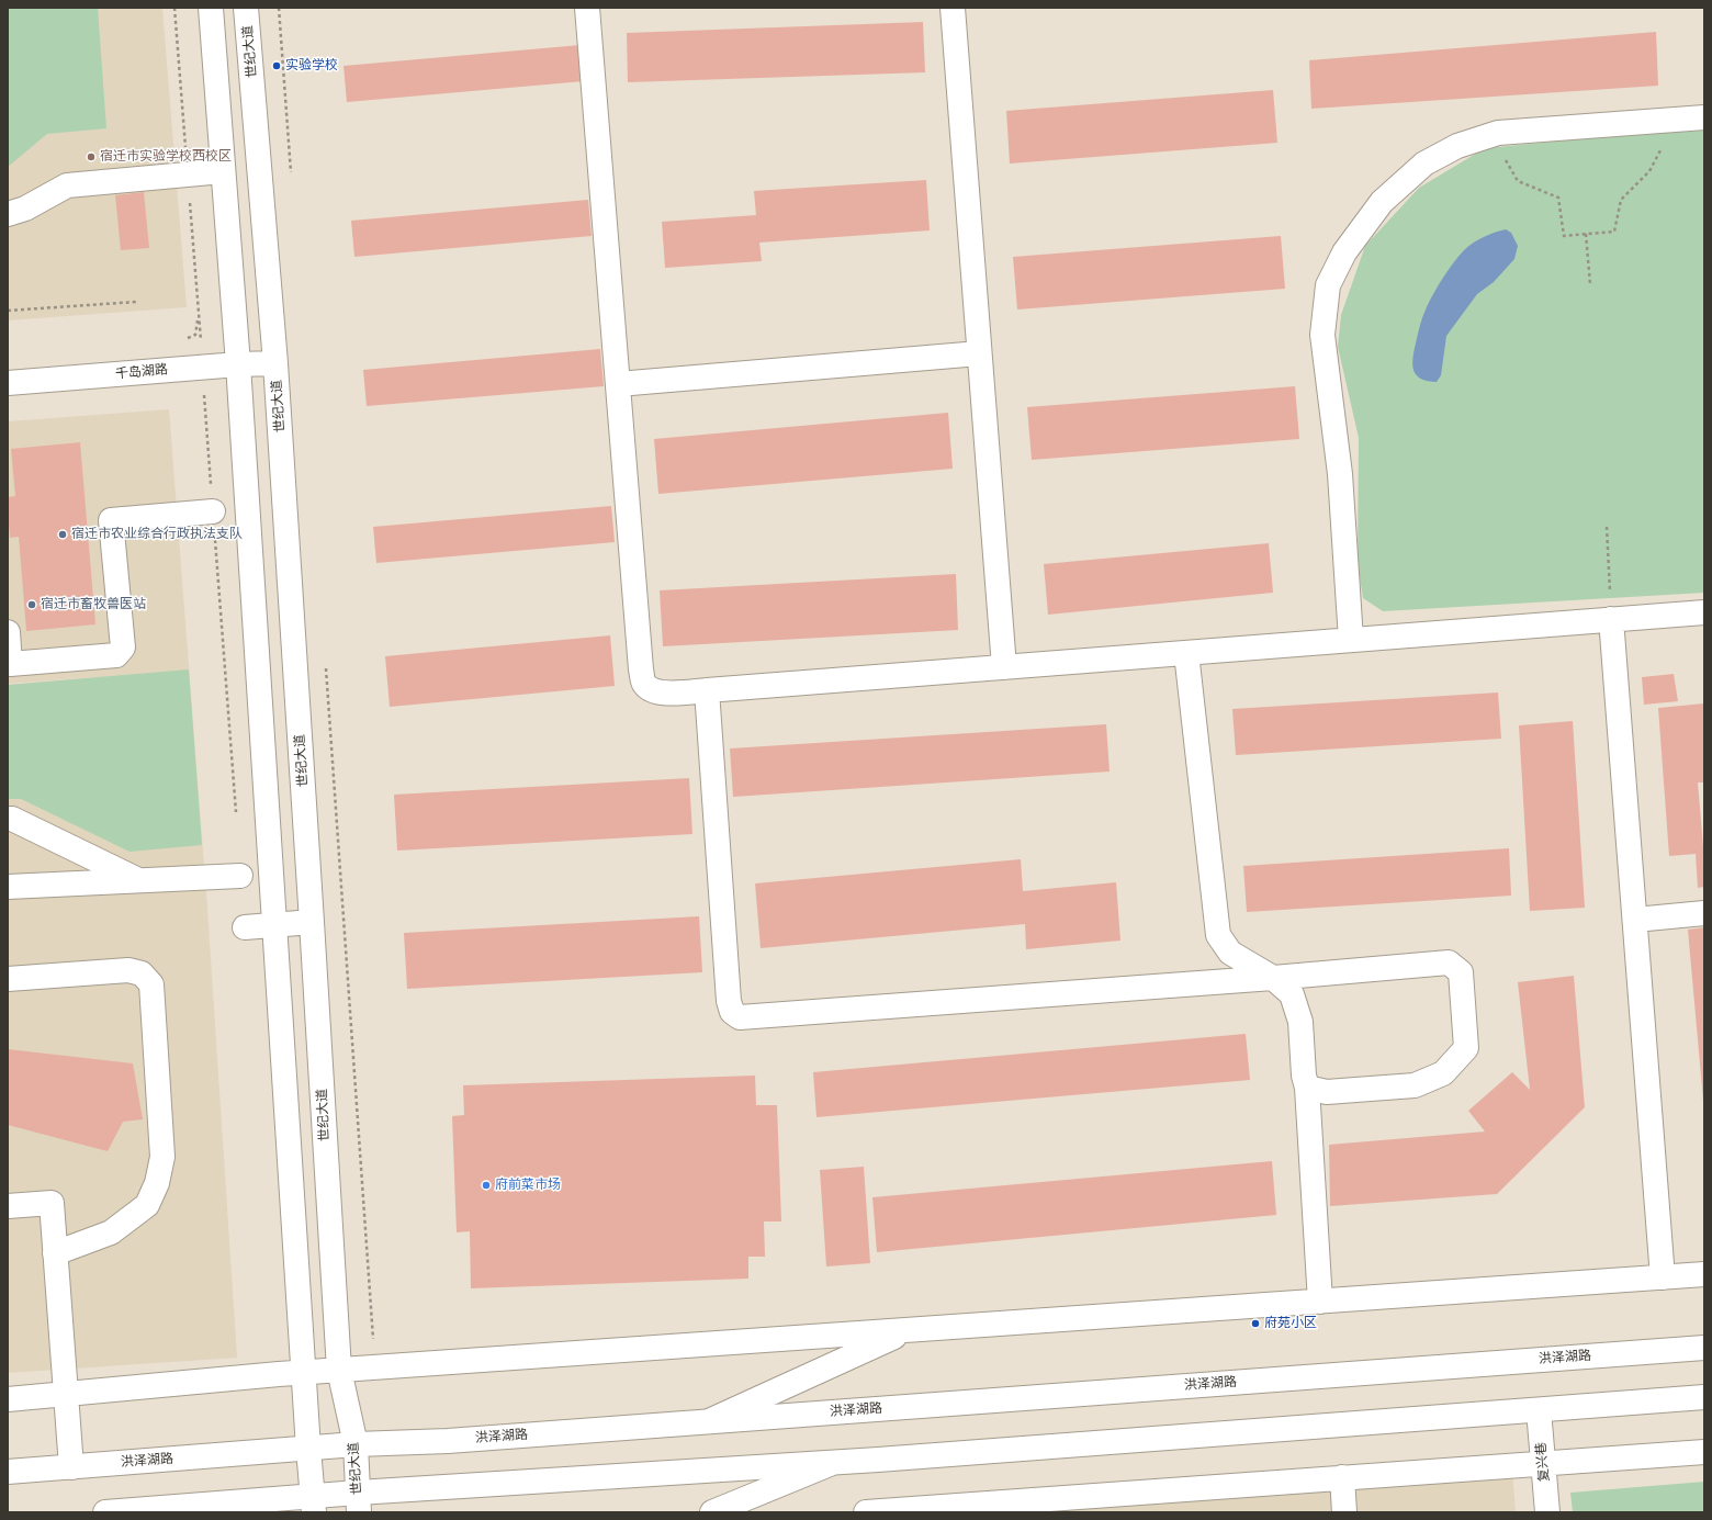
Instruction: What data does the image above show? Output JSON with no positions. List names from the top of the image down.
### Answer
{
  "streets": {
    "street": [
      "世纪大道",
      "千岛湖路",
      "洪泽湖路",
      "复兴巷"
    ]
  },
  "crossings": [
    ["世纪大道", "千岛湖路"],
    ["世纪大道", "洪泽湖路"]
  ],
  "places": [
    "实验学校",
    "宿迁市实验学校西校区",
    "宿迁市农业综合行政执法支队",
    "宿迁市畜牧兽医站",
    "府前菜市场",
    "府苑小区"
  ]
}
